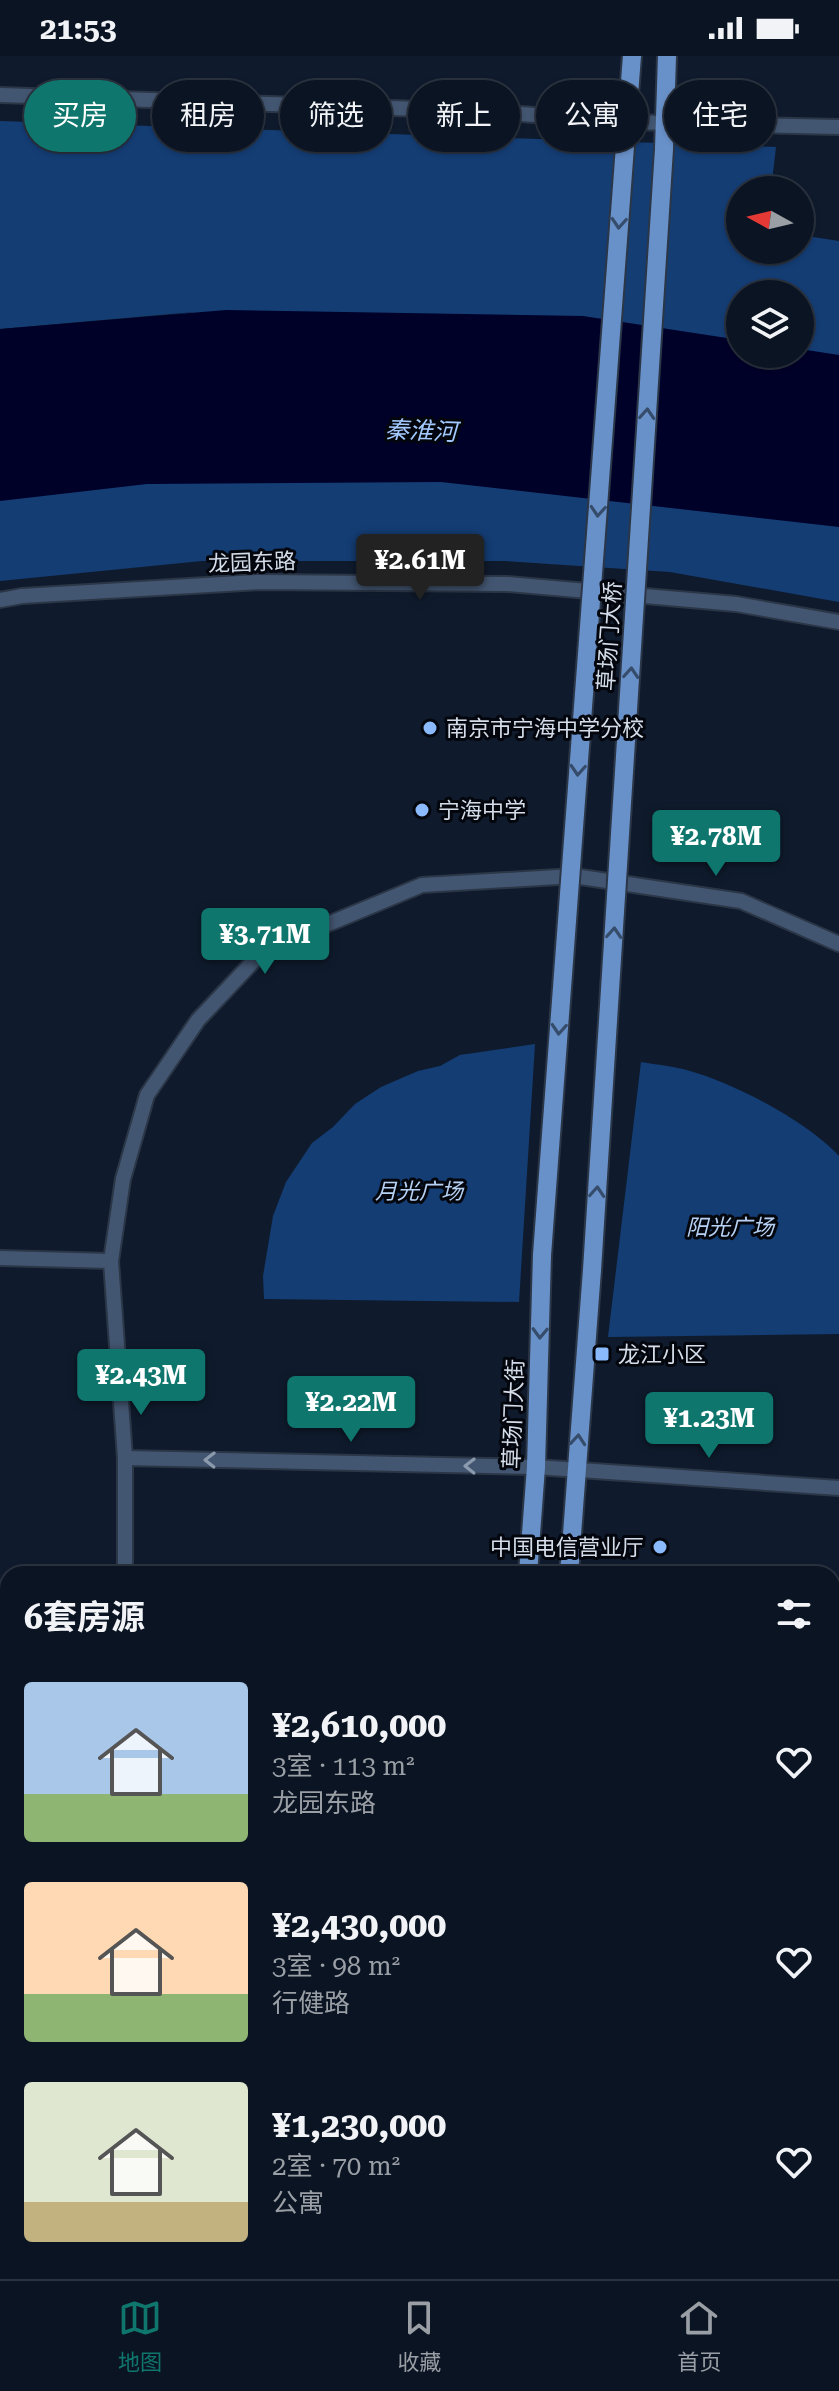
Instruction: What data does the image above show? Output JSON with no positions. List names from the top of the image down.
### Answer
{
  "streets": {
    "main road": ["草场门大桥", "草场门大街"],
    "street": ["龙园东路"]
  },
  "crossings": [
    ["草场门大桥", "草场门大街"]
  ],
  "one_way": ["草场门大街"],
  "water": ["秦淮河"],
  "parks": ["月光广场", "阳光广场"],
  "places": {
    "other": ["南京市宁海中学分校", "宁海中学", "中国电信营业厅"],
    "transit": ["龙江小区"]
  },
  "north": "left",
  "page": {
    "status": "21:53",
    "chip": [
      "买房",
      "租房",
      "筛选",
      "新上",
      "公寓",
      "住宅"
    ],
    "price": [
      "¥2.61M",
      "¥2.78M",
      "¥3.71M",
      "¥2.43M",
      "¥2.22M",
      "¥1.23M"
    ],
    "heading": "6套房源",
    "list": [
      {
        "name": "¥2,610,000",
        "note": "3室 · 113 m² · 龙园东路"
      },
      {
        "name": "¥2,430,000",
        "note": "3室 · 98 m² · 行健路"
      },
      {
        "name": "¥1,230,000",
        "note": "2室 · 70 m² · 公寓"
      }
    ],
    "tabs": ["地图", "收藏", "首页"]
  }
}
